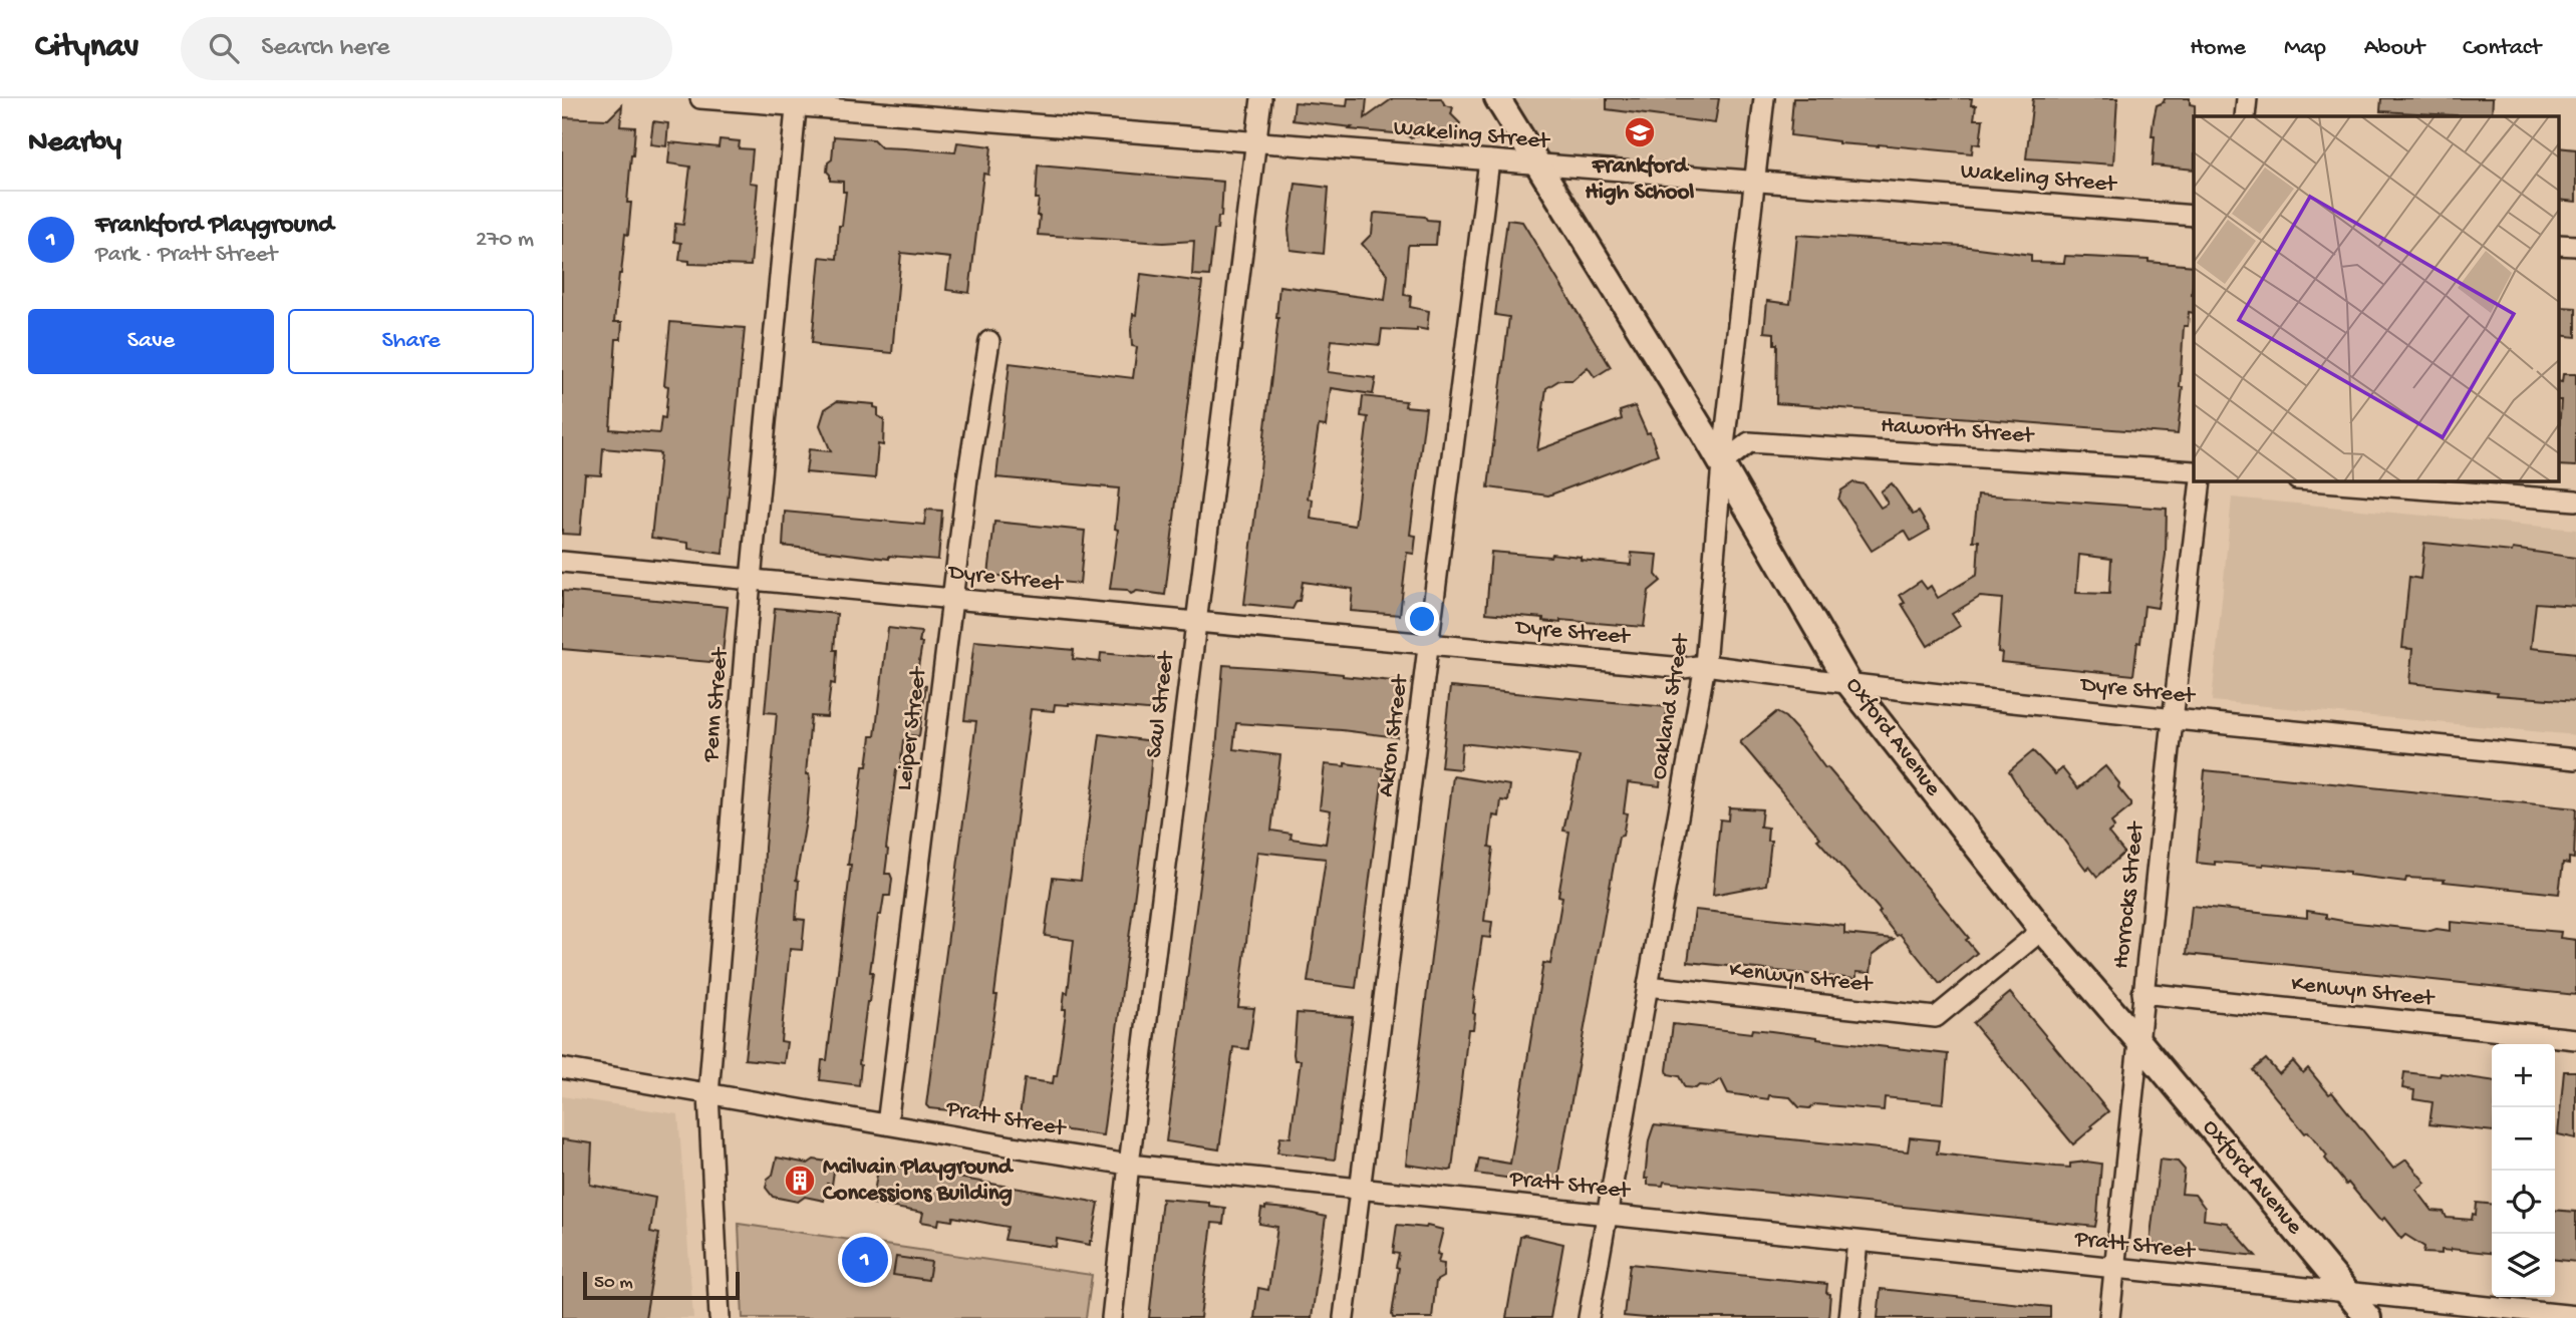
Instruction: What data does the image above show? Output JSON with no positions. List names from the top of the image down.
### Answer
{
  "streets": {
    "street": [
      "Wakeling Street",
      "Haworth Street",
      "Dyre Street",
      "Penn Street",
      "Saul Street",
      "Oakland Street",
      "Leiper Street",
      "Akron Street",
      "Oxford Avenue",
      "Horrocks Street",
      "Kenwyn Street",
      "Pratt Street"
    ]
  },
  "crossings": [
    ["Wakeling Street", "Penn Street"],
    ["Wakeling Street", "Saul Street"],
    ["Wakeling Street", "Oakland Street"],
    ["Wakeling Street", "Akron Street"],
    ["Wakeling Street", "Oxford Avenue"],
    ["Haworth Street", "Oakland Street"],
    ["Haworth Street", "Oxford Avenue"],
    ["Dyre Street", "Penn Street"],
    ["Dyre Street", "Saul Street"],
    ["Dyre Street", "Oakland Street"],
    ["Dyre Street", "Leiper Street"],
    ["Dyre Street", "Akron Street"],
    ["Dyre Street", "Oxford Avenue"],
    ["Dyre Street", "Horrocks Street"],
    ["Penn Street", "Pratt Street"],
    ["Saul Street", "Pratt Street"],
    ["Oakland Street", "Oxford Avenue"],
    ["Oakland Street", "Kenwyn Street"],
    ["Oakland Street", "Pratt Street"],
    ["Leiper Street", "Pratt Street"],
    ["Akron Street", "Pratt Street"],
    ["Oxford Avenue", "Horrocks Street"],
    ["Oxford Avenue", "Kenwyn Street"],
    ["Oxford Avenue", "Pratt Street"],
    ["Horrocks Street", "Kenwyn Street"],
    ["Horrocks Street", "Pratt Street"]
  ],
  "places": {
    "school or university": ["Frankford High School"],
    "building": ["Mcilvain Playground Concessions Building"]
  },
  "scale_bar": "50 m",
  "page": {
    "header": "Citynav",
    "search": "Search here",
    "nav": [
      "Home",
      "Map",
      "About",
      "Contact"
    ],
    "heading": "Nearby",
    "list": [
      {
        "mark": "1",
        "name": "Frankford Playground",
        "note": "Park · Pratt Street",
        "value": "270 m"
      }
    ],
    "buttons": ["Save", "Share"],
    "map_buttons": ["+", "−"],
    "pins": "1",
    "scale": "50 m"
  }
}
